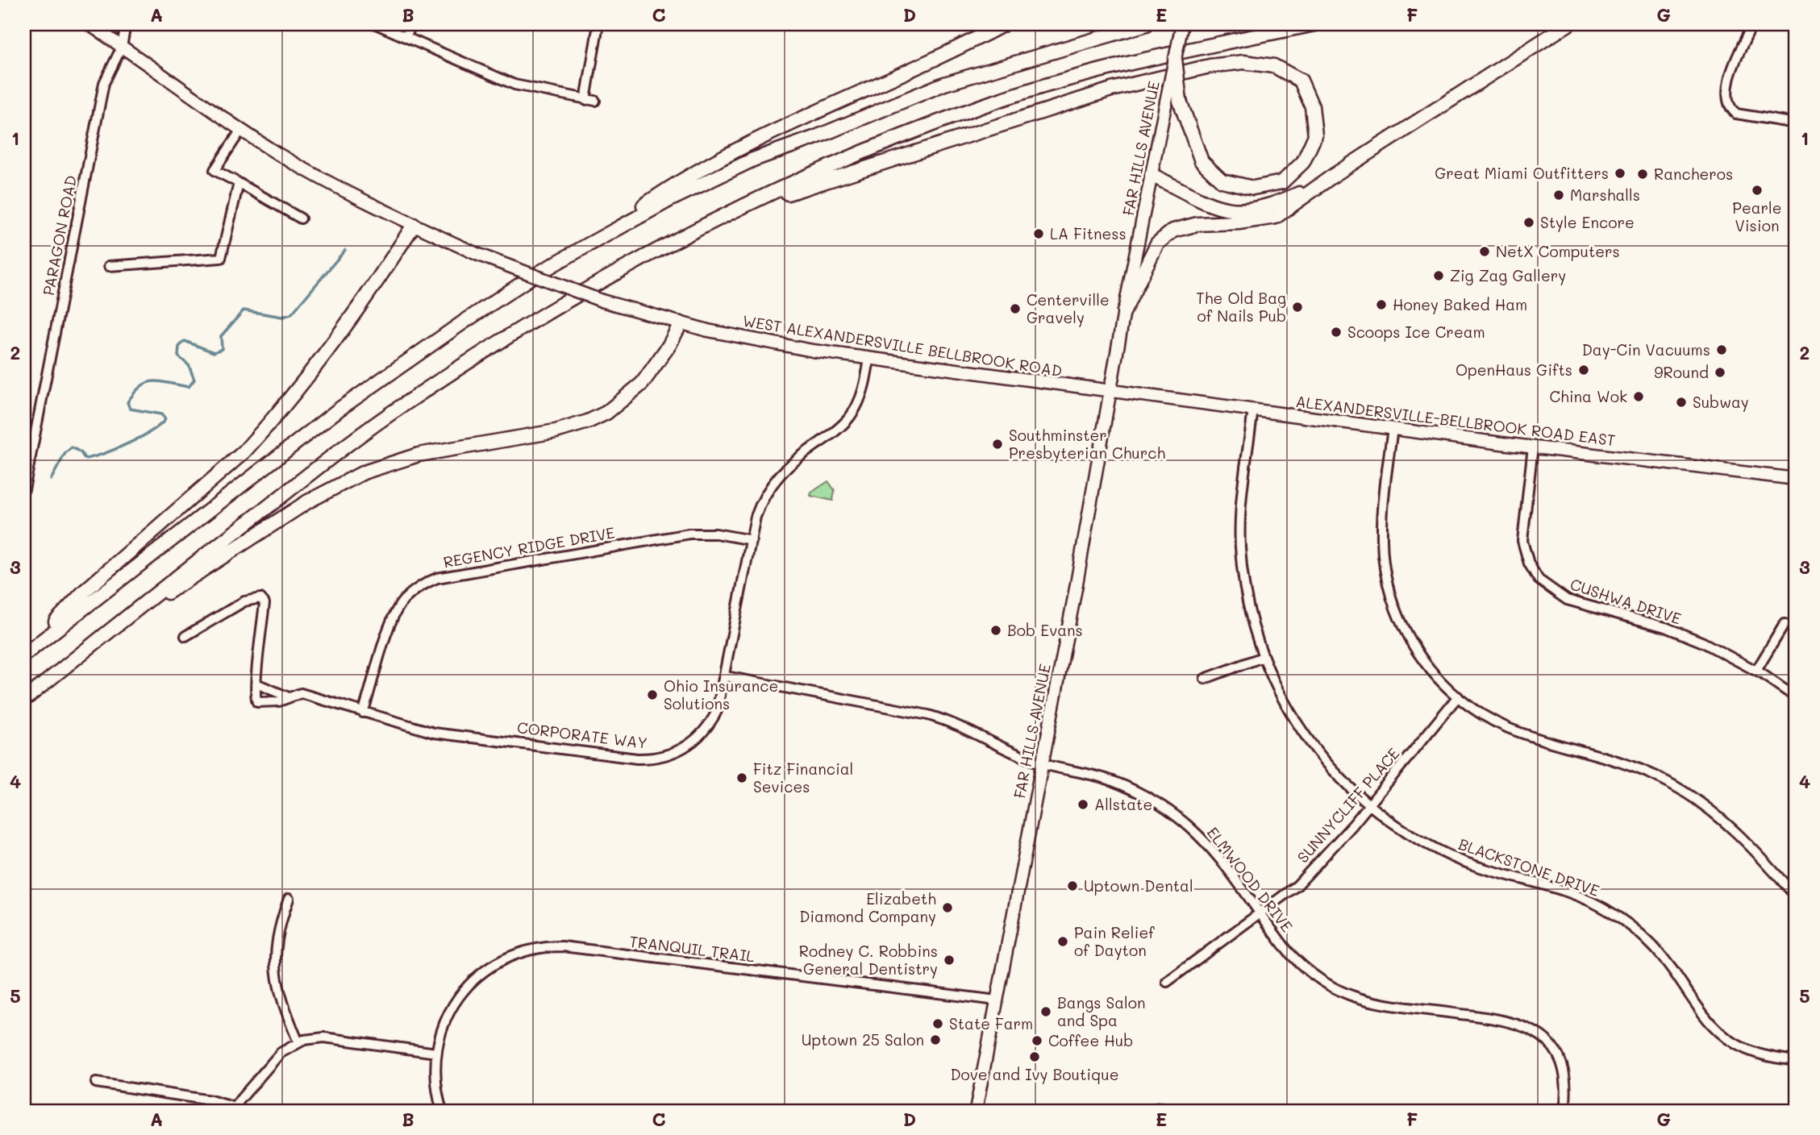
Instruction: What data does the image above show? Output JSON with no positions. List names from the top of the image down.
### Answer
{
  "streets": {
    "main road": ["FAR HILLS AVENUE", "WEST ALEXANDERSVILLE BELLBROOK ROAD", "ALEXANDERSVILLE-BELLBROOK ROAD EAST"],
    "street": [
      "PARAGON ROAD",
      "REGENCY RIDGE DRIVE",
      "CUSHWA DRIVE",
      "CORPORATE WAY",
      "SUNNYCLIFF PLACE",
      "BLACKSTONE DRIVE",
      "ELMWOOD DRIVE",
      "TRANQUIL TRAIL"
    ]
  },
  "crossings": [
    ["FAR HILLS AVENUE", "WEST ALEXANDERSVILLE BELLBROOK ROAD"],
    ["FAR HILLS AVENUE", "ALEXANDERSVILLE-BELLBROOK ROAD EAST"],
    ["FAR HILLS AVENUE", "ELMWOOD DRIVE"],
    ["FAR HILLS AVENUE", "TRANQUIL TRAIL"],
    ["PARAGON ROAD", "WEST ALEXANDERSVILLE BELLBROOK ROAD"],
    ["WEST ALEXANDERSVILLE BELLBROOK ROAD", "ALEXANDERSVILLE-BELLBROOK ROAD EAST"],
    ["WEST ALEXANDERSVILLE BELLBROOK ROAD", "CORPORATE WAY"],
    ["ALEXANDERSVILLE-BELLBROOK ROAD EAST", "CUSHWA DRIVE"],
    ["ALEXANDERSVILLE-BELLBROOK ROAD EAST", "BLACKSTONE DRIVE"],
    ["REGENCY RIDGE DRIVE", "CORPORATE WAY"],
    ["CORPORATE WAY", "ELMWOOD DRIVE"],
    ["SUNNYCLIFF PLACE", "BLACKSTONE DRIVE"],
    ["SUNNYCLIFF PLACE", "ELMWOOD DRIVE"]
  ],
  "places": [
    "Great Miami Outfitters",
    "Rancheros",
    "Pearle Vision",
    "Marshalls",
    "Style Encore",
    "LA Fitness",
    "NetX Computers",
    "Zig Zag Gallery",
    "Honey Baked Ham",
    "The Old Bag of Nails Pub",
    "Centerville Gravely",
    "Scoops Ice Cream",
    "Day-Cin Vacuums",
    "OpenHaus Gifts",
    "9Round",
    "China Wok",
    "Subway",
    "Southminster Presbyterian Church",
    "Bob Evans",
    "Ohio Insurance Solutions",
    "Fitz Financial Sevices",
    "Allstate",
    "Uptown Dental",
    "Elizabeth Diamond Company",
    "Pain Relief of Dayton",
    "Rodney C. Robbins General Dentistry",
    "Bangs Salon and Spa",
    "State Farm",
    "Uptown 25 Salon",
    "Coffee Hub",
    "Dove and Ivy Boutique"
  ],
  "grid": {
    "columns": [
      "A",
      "B",
      "C",
      "D",
      "E",
      "F",
      "G"
    ],
    "rows": [
      "1",
      "2",
      "3",
      "4",
      "5"
    ]
  }
}
